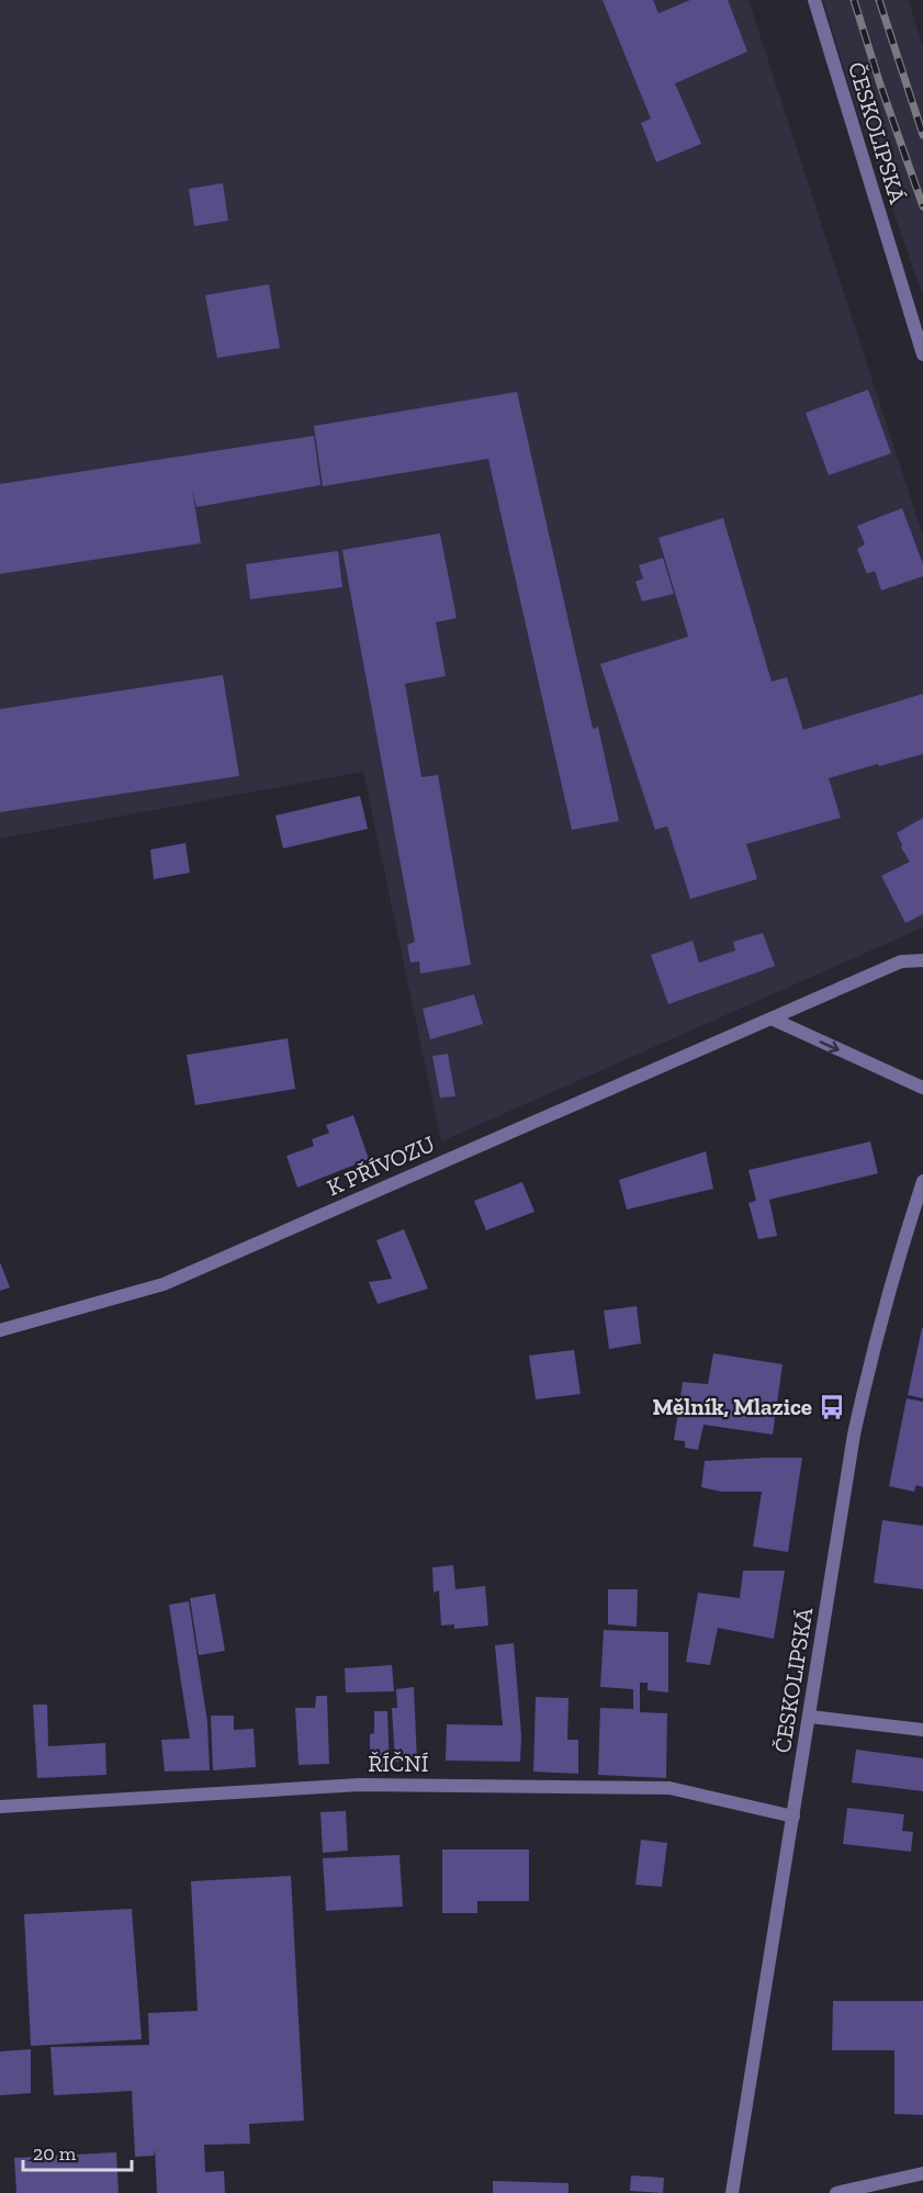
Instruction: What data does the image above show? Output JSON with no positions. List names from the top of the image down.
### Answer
{
  "streets": {
    "street": ["ČESKOLIPSKÁ", "K PŘÍVOZU", "ŘÍČNÍ"]
  },
  "crossings": [
    ["ČESKOLIPSKÁ", "ŘÍČNÍ"]
  ],
  "places": {
    "bus stop": ["Mělník, Mlazice"]
  },
  "scale_bar": "20 m"
}
